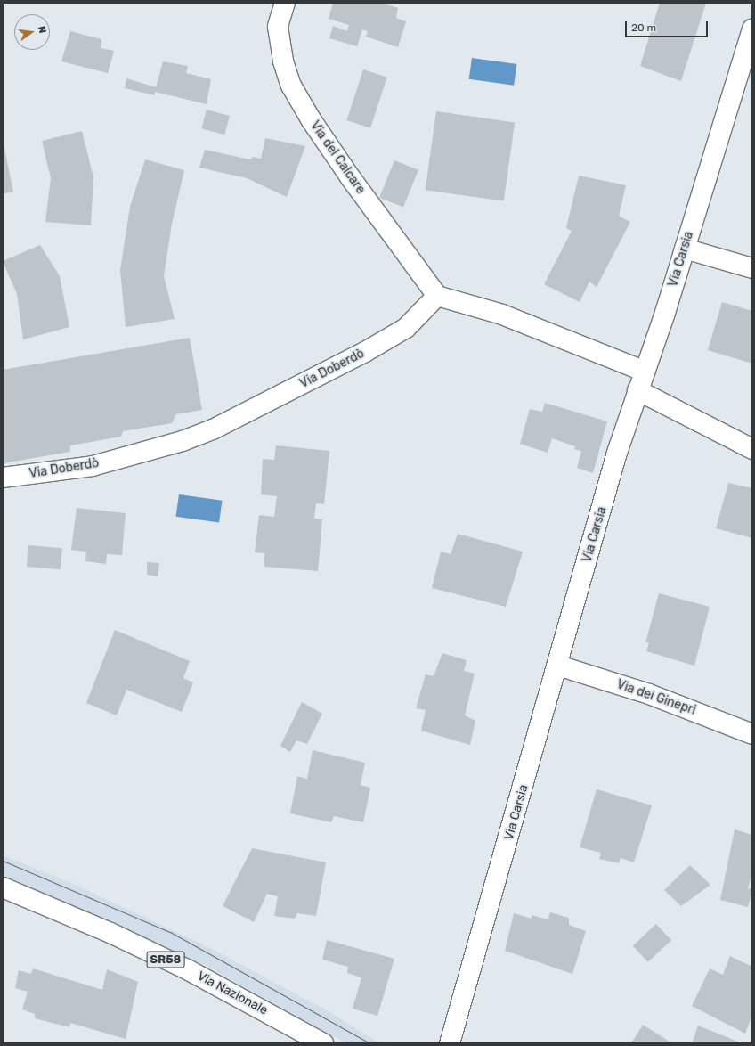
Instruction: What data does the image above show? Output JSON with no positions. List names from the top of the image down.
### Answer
{
  "streets": {
    "street": [
      "Via del Calcare",
      "Via Carsia",
      "Via Doberdò",
      "Via dei Ginepri",
      "SR58",
      "Via Nazionale"
    ]
  },
  "crossings": [
    ["Via del Calcare", "Via Doberdò"],
    ["Via Carsia", "Via dei Ginepri"]
  ],
  "scale_bar": "20 m",
  "north": "right"
}
